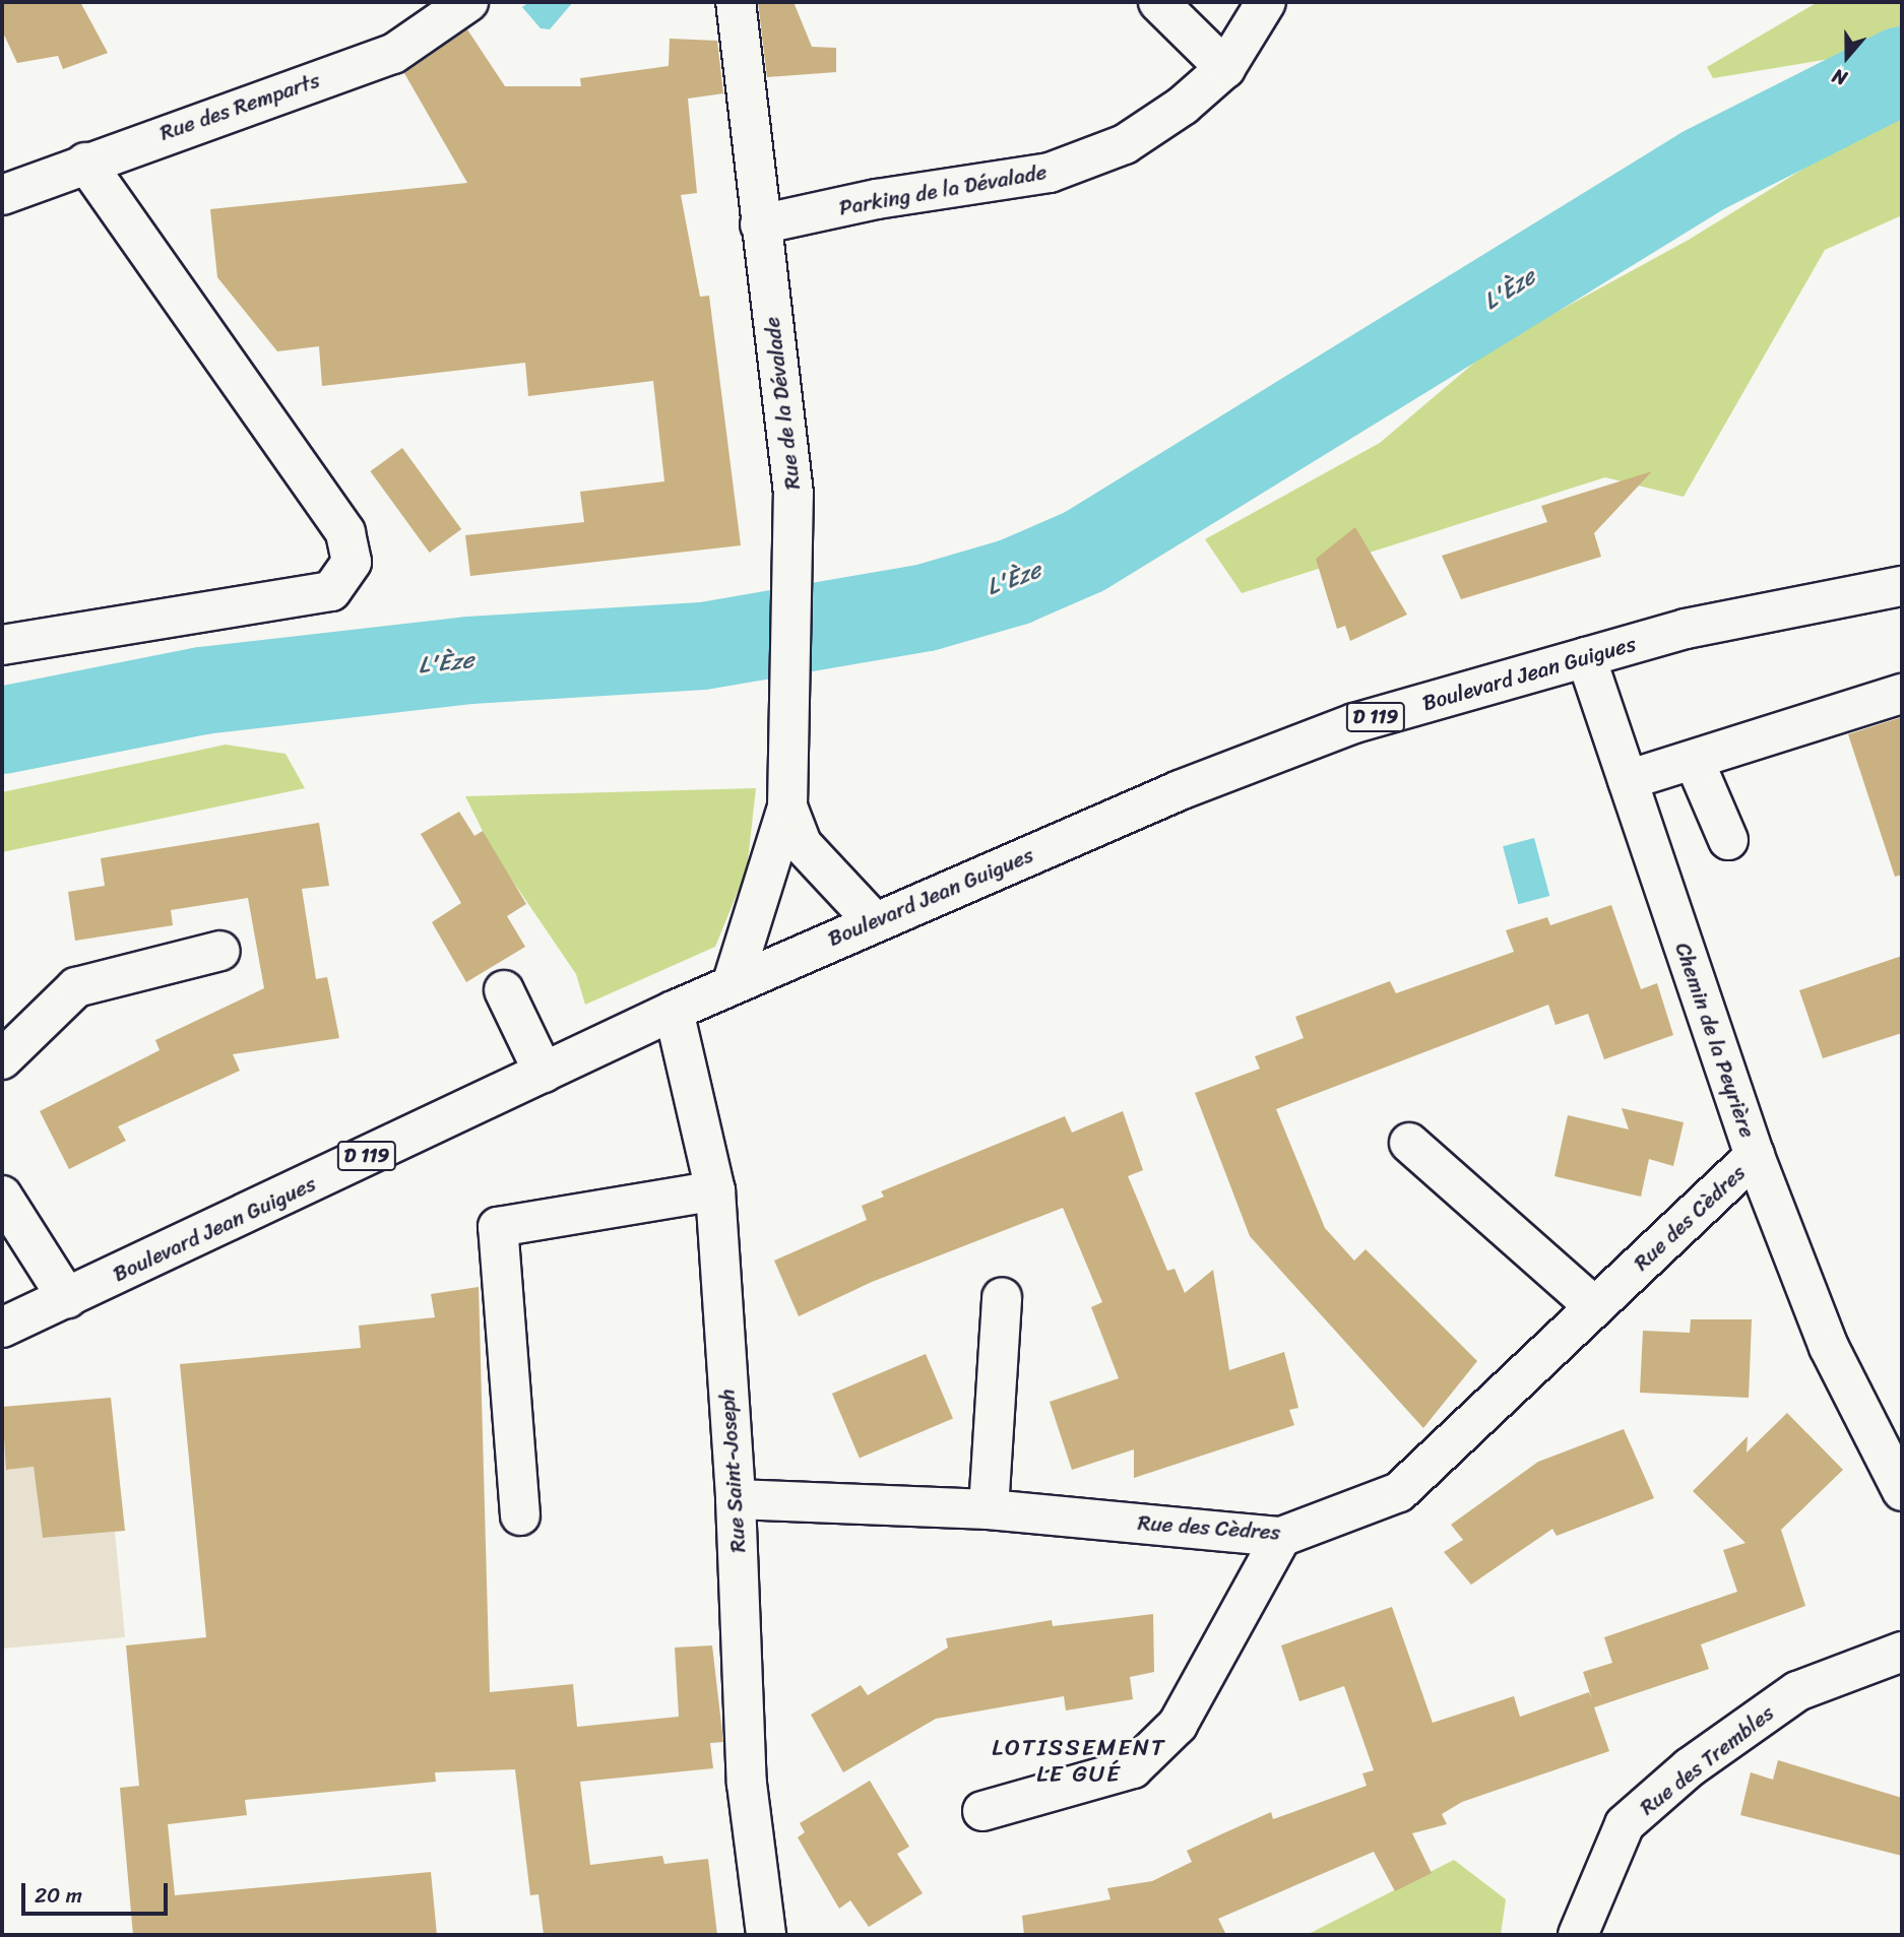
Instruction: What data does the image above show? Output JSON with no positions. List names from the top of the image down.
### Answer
{
  "streets": {
    "street": [
      "Rue des Remparts",
      "Parking de la Dévalade",
      "Rue de la Dévalade",
      "Boulevard Jean Guigues",
      "D 119",
      "Chemin de la Peyrière",
      "Rue des Cèdres",
      "Rue Saint-Joseph",
      "Rue des Trembles"
    ]
  },
  "crossings": [
    ["Parking de la Dévalade", "Rue de la Dévalade"],
    ["Rue de la Dévalade", "Boulevard Jean Guigues"],
    ["Boulevard Jean Guigues", "Chemin de la Peyrière"],
    ["Boulevard Jean Guigues", "Rue Saint-Joseph"],
    ["Chemin de la Peyrière", "Rue des Cèdres"],
    ["Rue des Cèdres", "Rue Saint-Joseph"]
  ],
  "districts": ["LOTISSEMENT LE GUÉ"],
  "water": ["L'Èze"],
  "scale_bar": "20 m",
  "north": "bottom"
}
